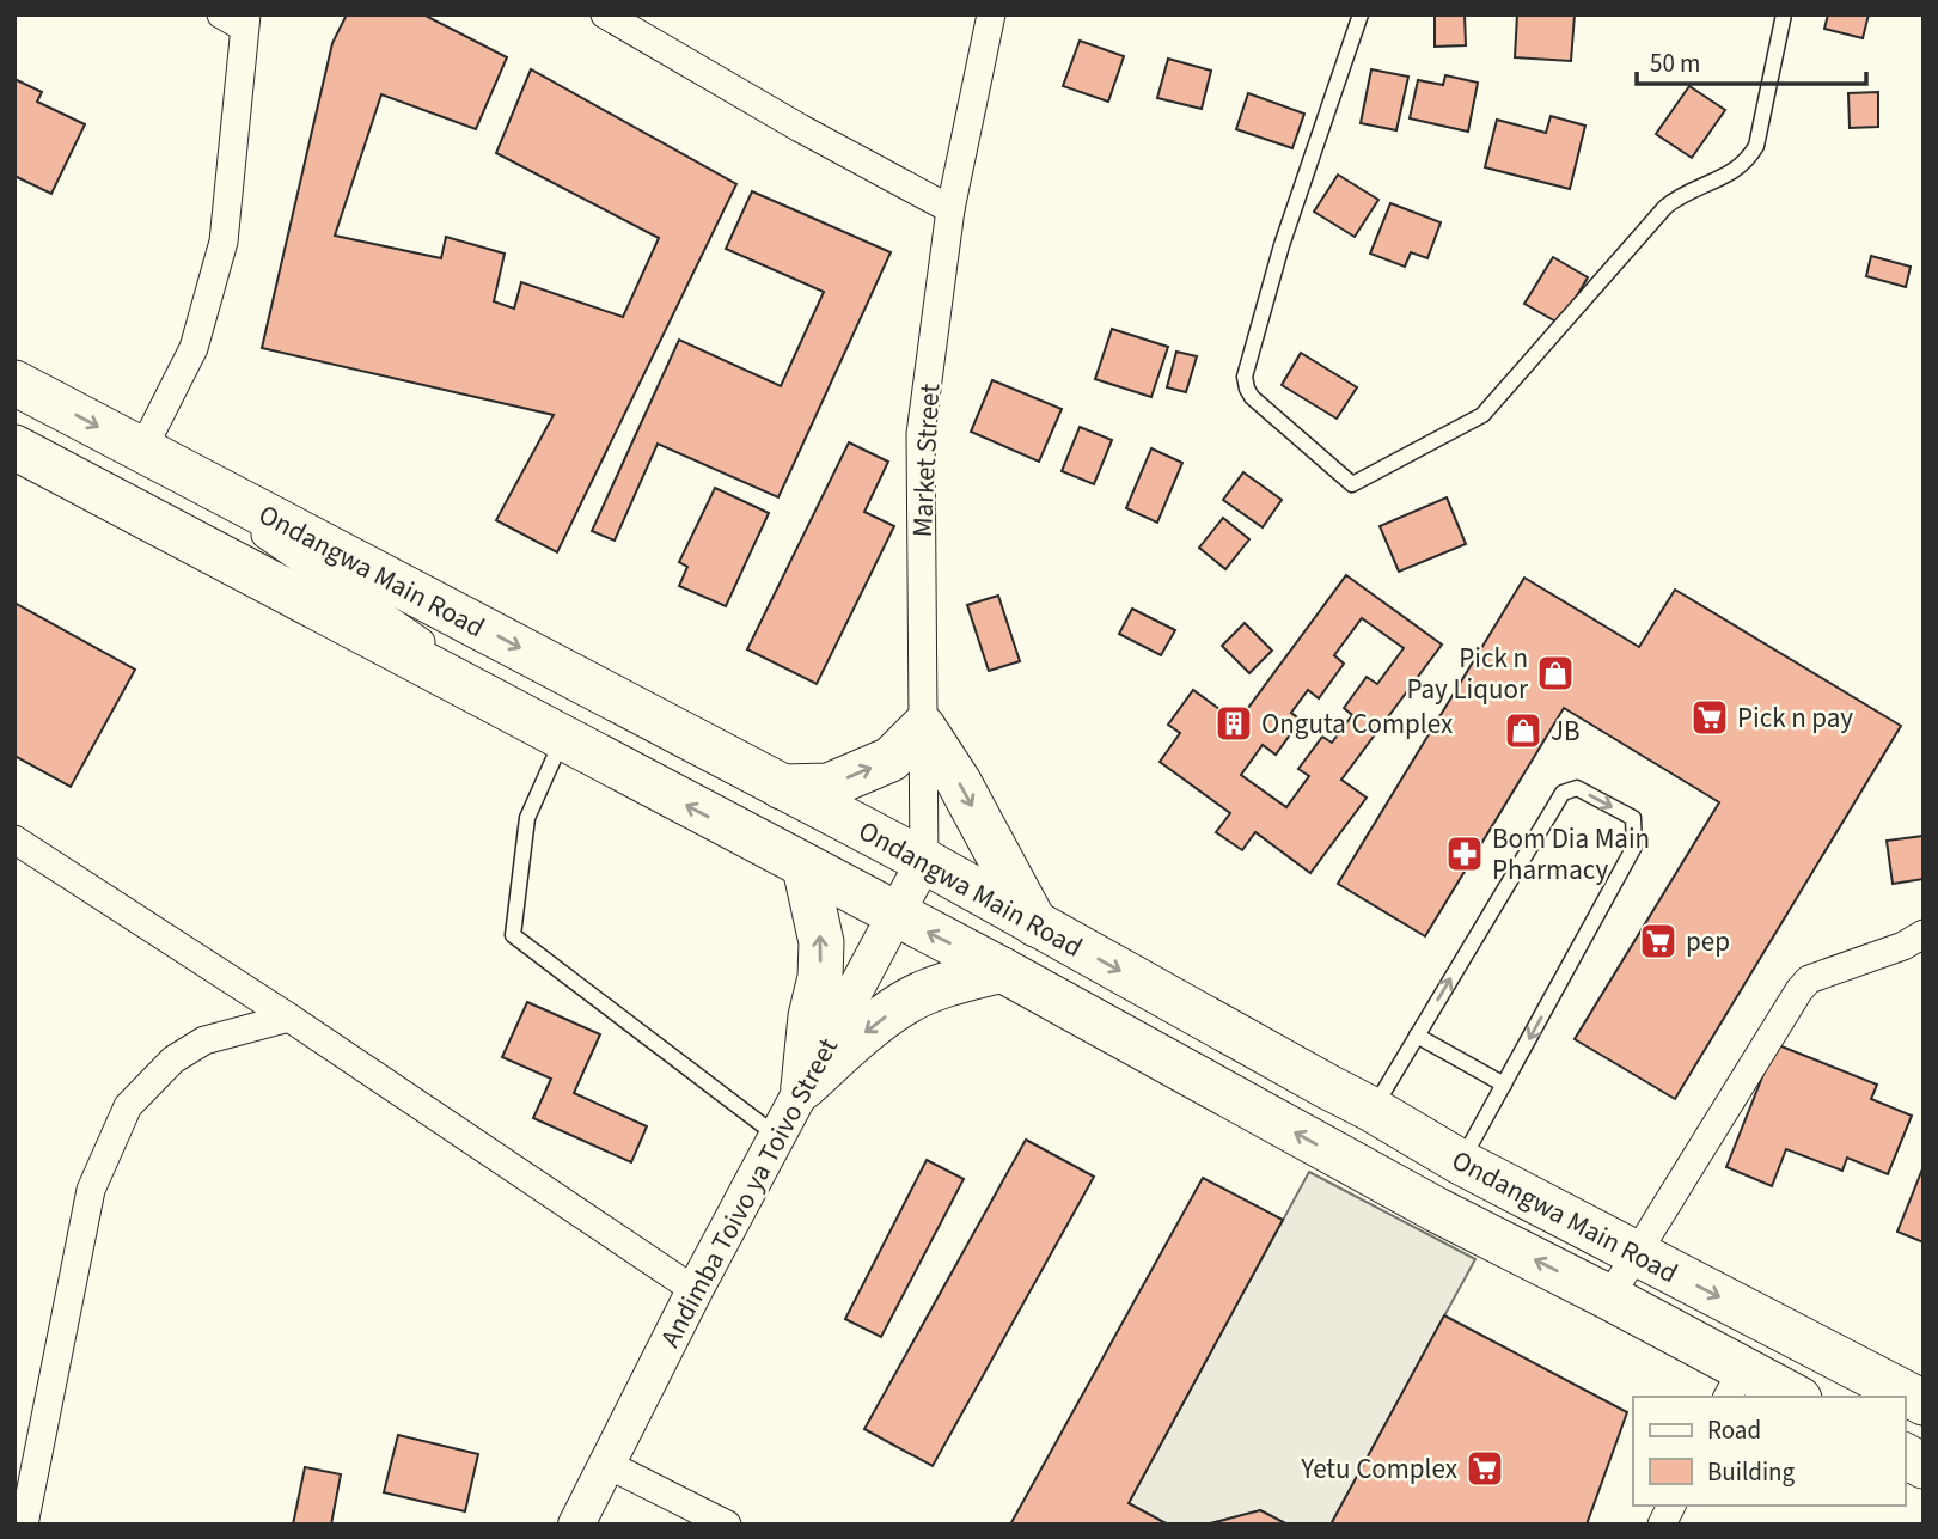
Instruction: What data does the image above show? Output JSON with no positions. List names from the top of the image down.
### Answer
{
  "streets": {
    "main road": ["Ondangwa Main Road"],
    "street": ["Market Street", "Andimba Toivo ya Toivo Street"]
  },
  "crossings": [
    ["Market Street", "Ondangwa Main Road"],
    ["Market Street", "Andimba Toivo ya Toivo Street"],
    ["Ondangwa Main Road", "Andimba Toivo ya Toivo Street"]
  ],
  "places": {
    "shop": ["Pick n Pay Liquor", "JB"],
    "supermarket": ["Pick n pay", "pep", "Yetu Complex"],
    "building": ["Onguta Complex"],
    "pharmacy": ["Bom Dia Main Pharmacy"]
  },
  "legend": ["Road", "Building"],
  "scale_bar": "50 m"
}
